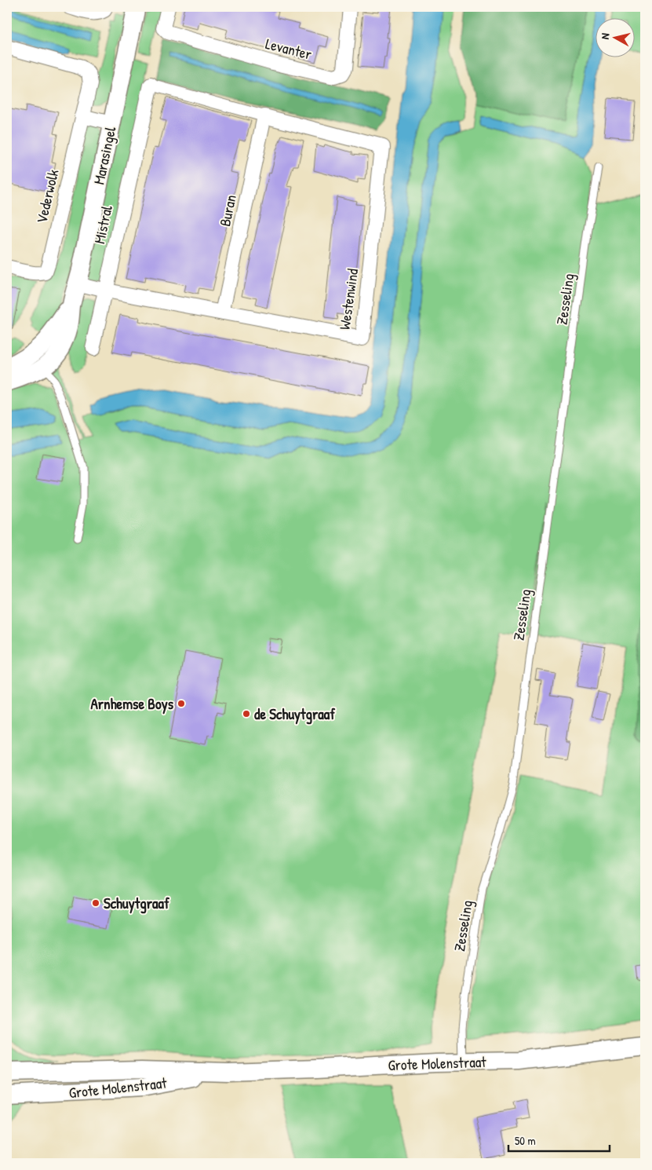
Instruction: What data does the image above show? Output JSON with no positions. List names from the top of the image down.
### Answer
{
  "streets": {
    "street": [
      "Levanter",
      "Marasingel",
      "Vederwolk",
      "Buran",
      "Mistral",
      "Westenwind",
      "Grote Molenstraat"
    ],
    "lane": ["Zesseling"]
  },
  "crossings": [
    ["Marasingel", "Westenwind"],
    ["Buran", "Mistral"],
    ["Buran", "Westenwind"],
    ["Mistral", "Westenwind"],
    ["Zesseling", "Grote Molenstraat"]
  ],
  "places": ["Arnhemse Boys", "de Schuytgraaf", "Schuytgraaf"],
  "scale_bar": "50 m",
  "north": "left"
}
